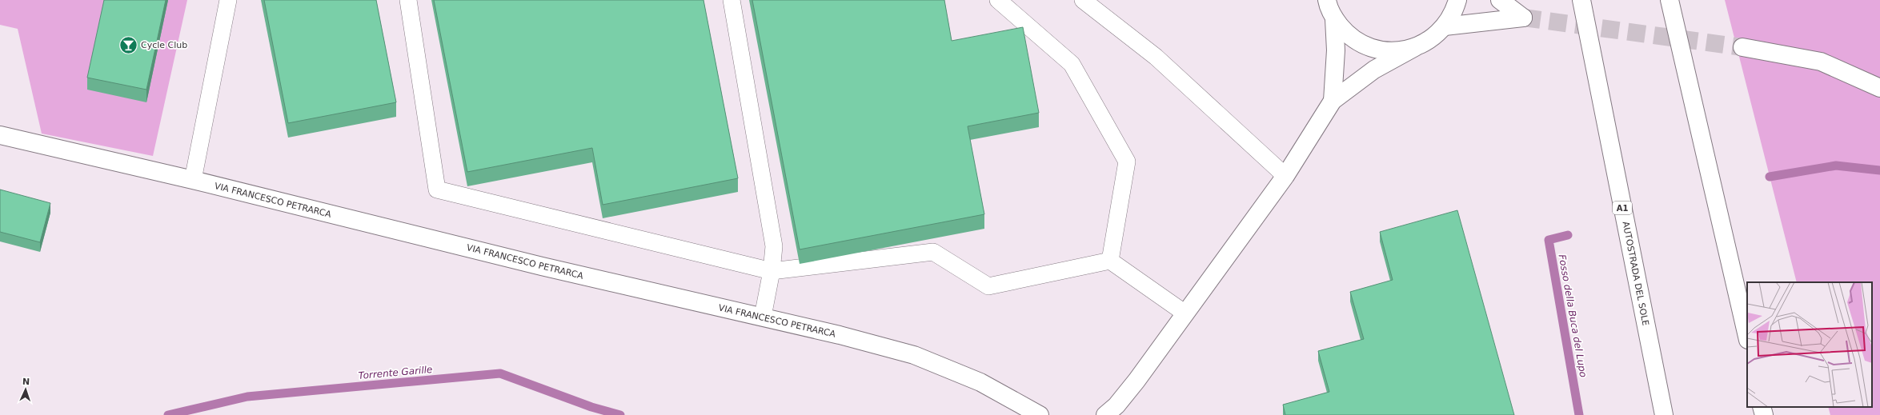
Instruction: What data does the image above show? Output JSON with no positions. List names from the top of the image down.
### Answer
{
  "streets": {
    "main road": ["VIA FRANCESCO PETRARCA", "A1", "AUTOSTRADA DEL SOLE"]
  },
  "water": ["Fosso della Buca del Lupo", "Torrente Garille"],
  "places": {
    "bar": ["Cycle Club"]
  },
  "north": "top"
}
